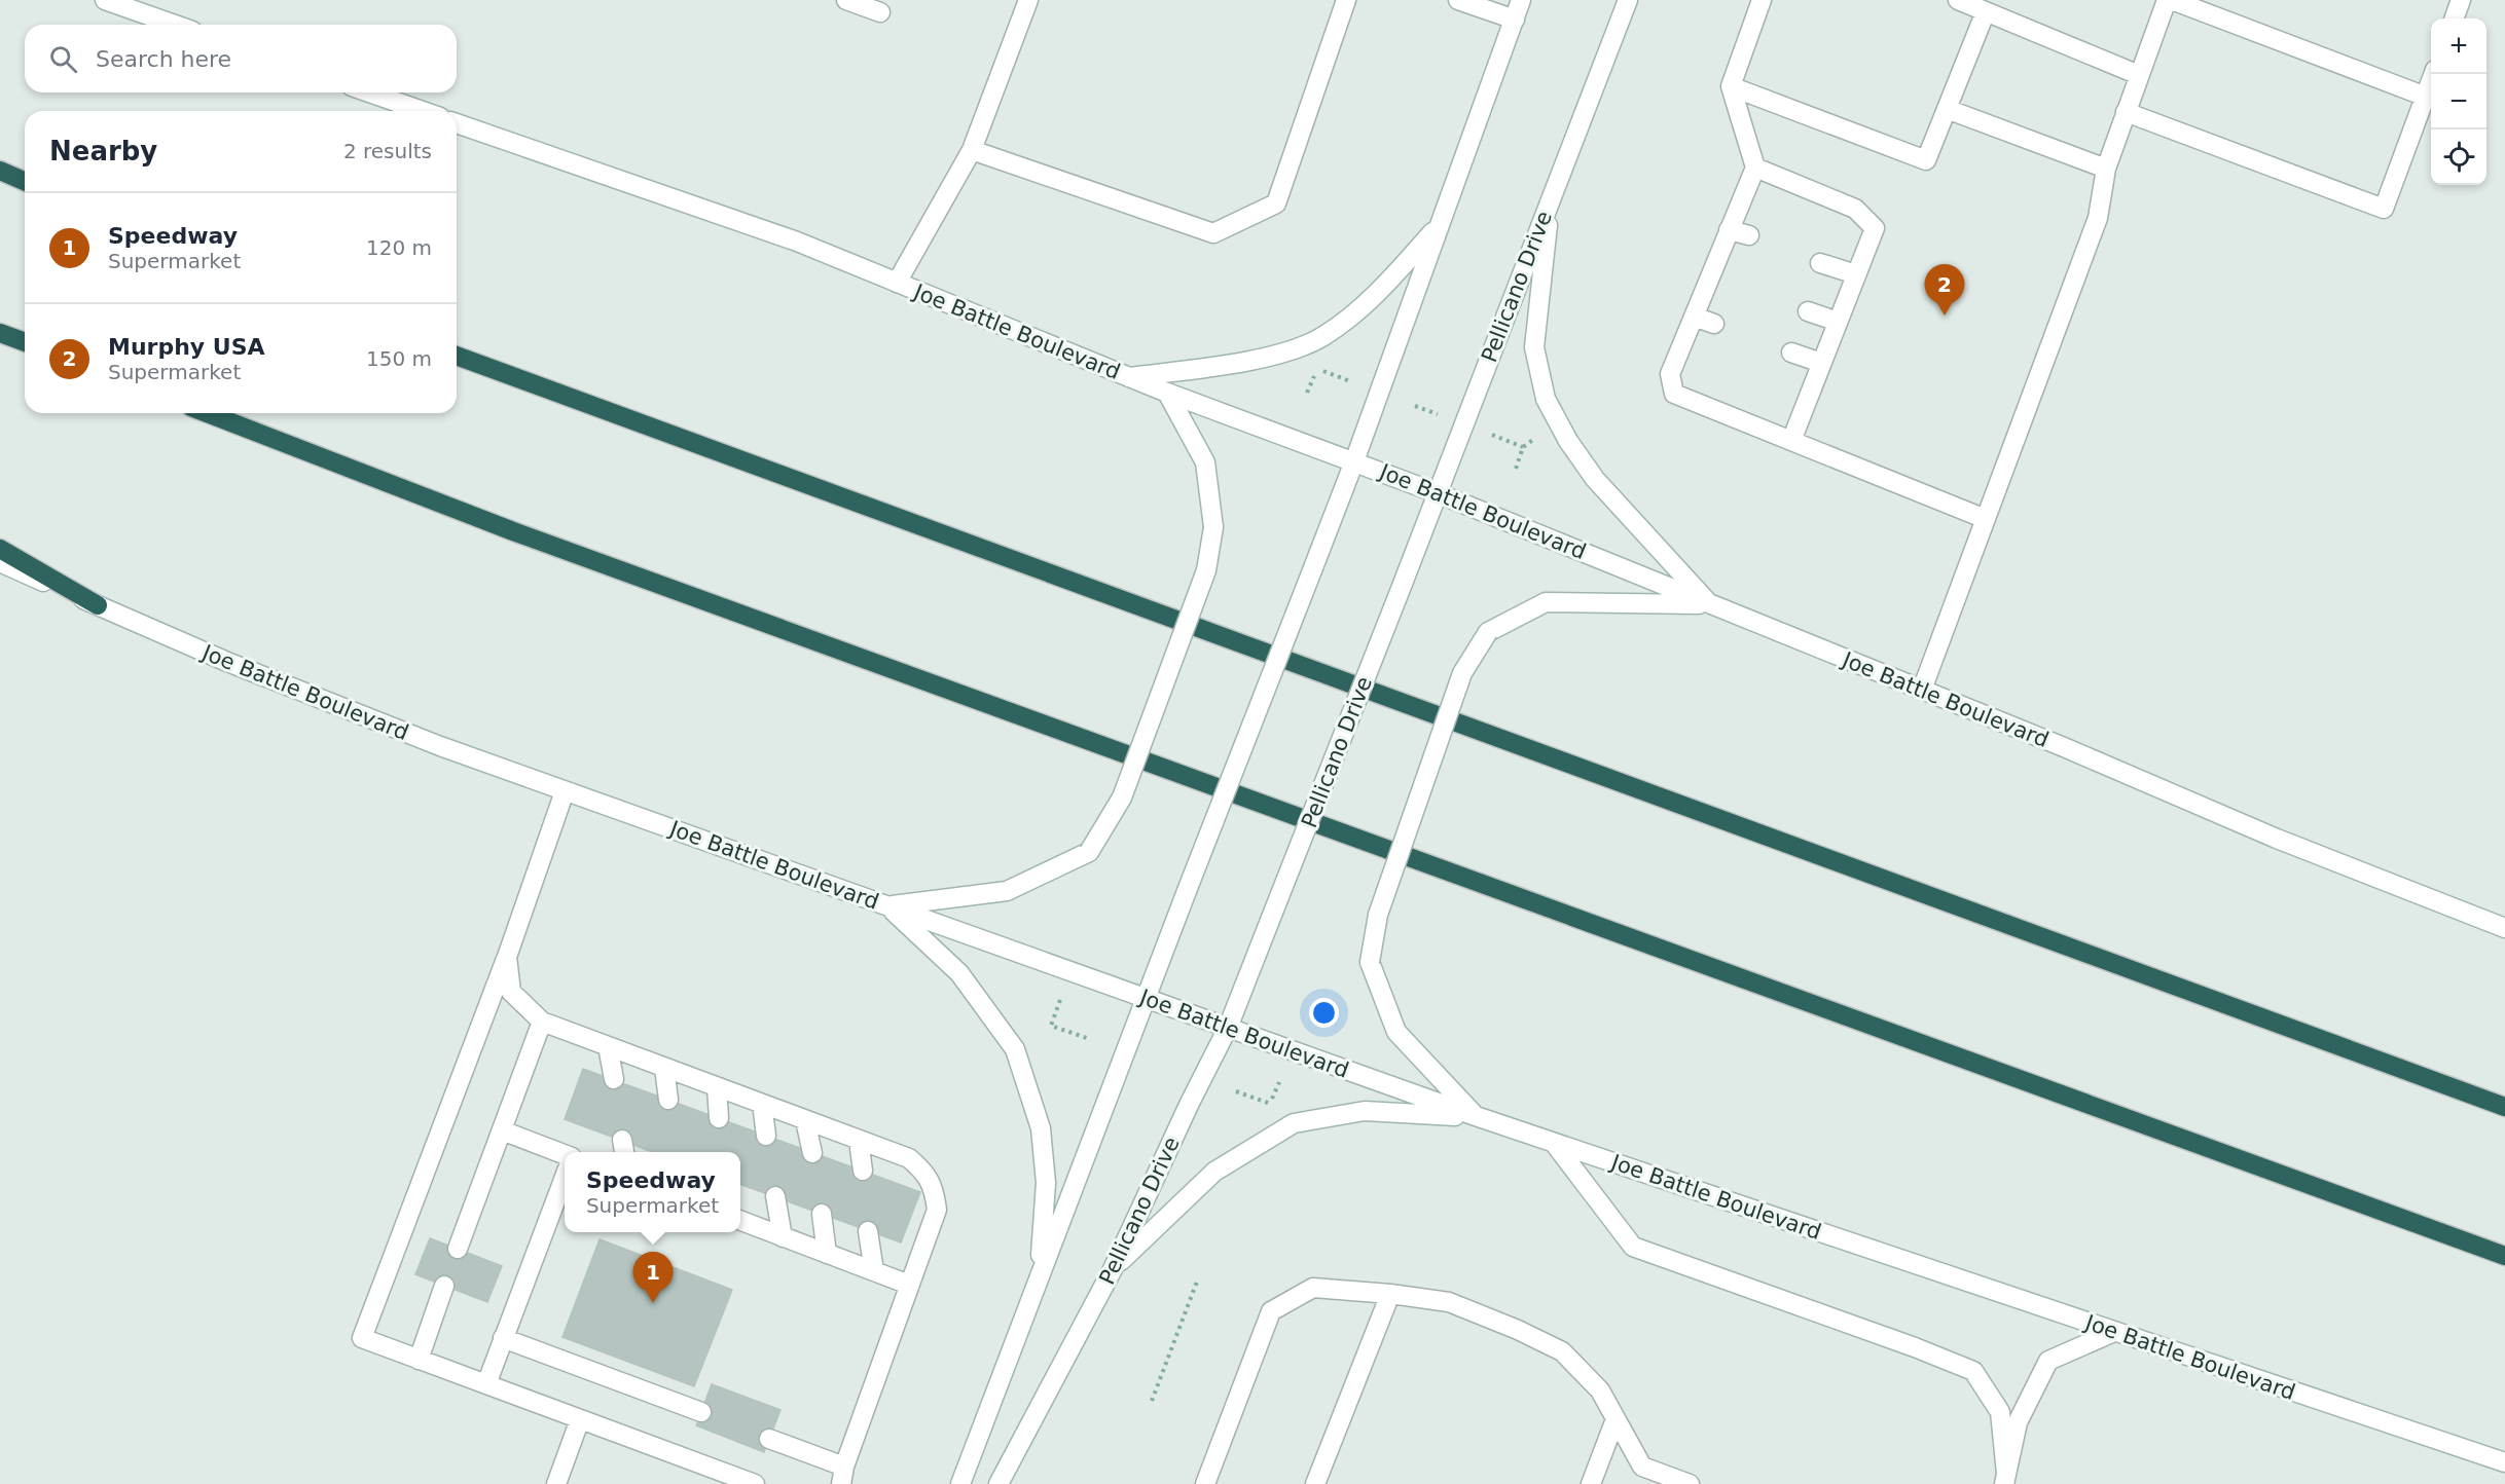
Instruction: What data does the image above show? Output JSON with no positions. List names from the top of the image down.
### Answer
{
  "streets": {
    "main road": ["Pellicano Drive", "Joe Battle Boulevard"]
  },
  "crossings": [
    ["Pellicano Drive", "Joe Battle Boulevard"]
  ],
  "page": {
    "map_buttons": ["+", "−"],
    "search": "Search here",
    "heading": ["Nearby", "2 results"],
    "list": [
      {
        "mark": "1",
        "name": "Speedway",
        "note": "Supermarket",
        "value": "120 m"
      },
      {
        "mark": "2",
        "name": "Murphy USA",
        "note": "Supermarket",
        "value": "150 m"
      }
    ],
    "pins": ["2", "1"],
    "popup": ["Speedway", "Supermarket"]
  }
}
